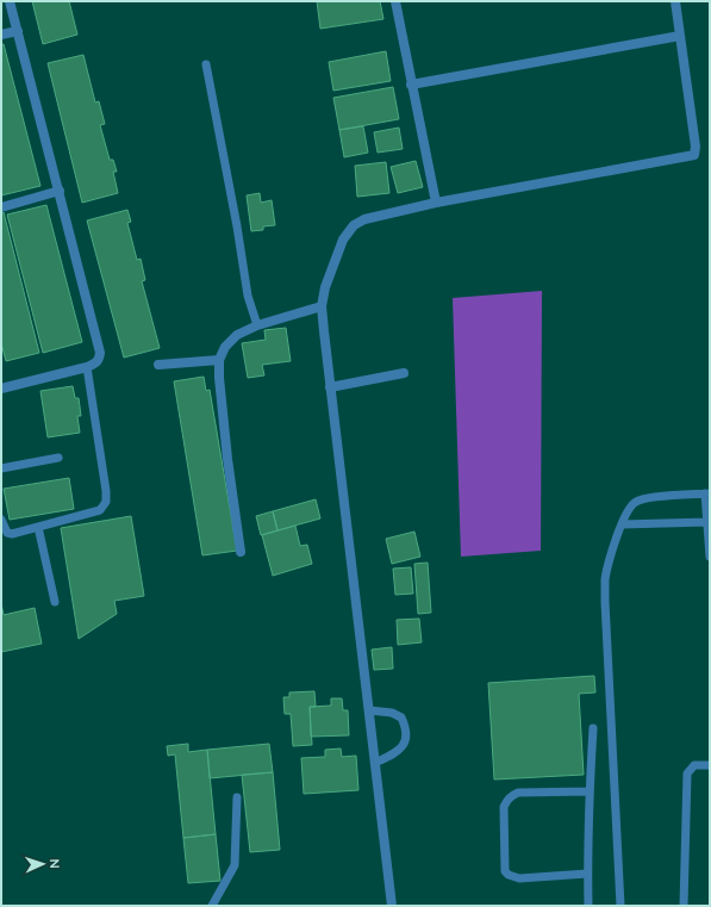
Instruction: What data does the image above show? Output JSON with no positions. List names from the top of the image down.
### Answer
{
  "north": "right"
}
